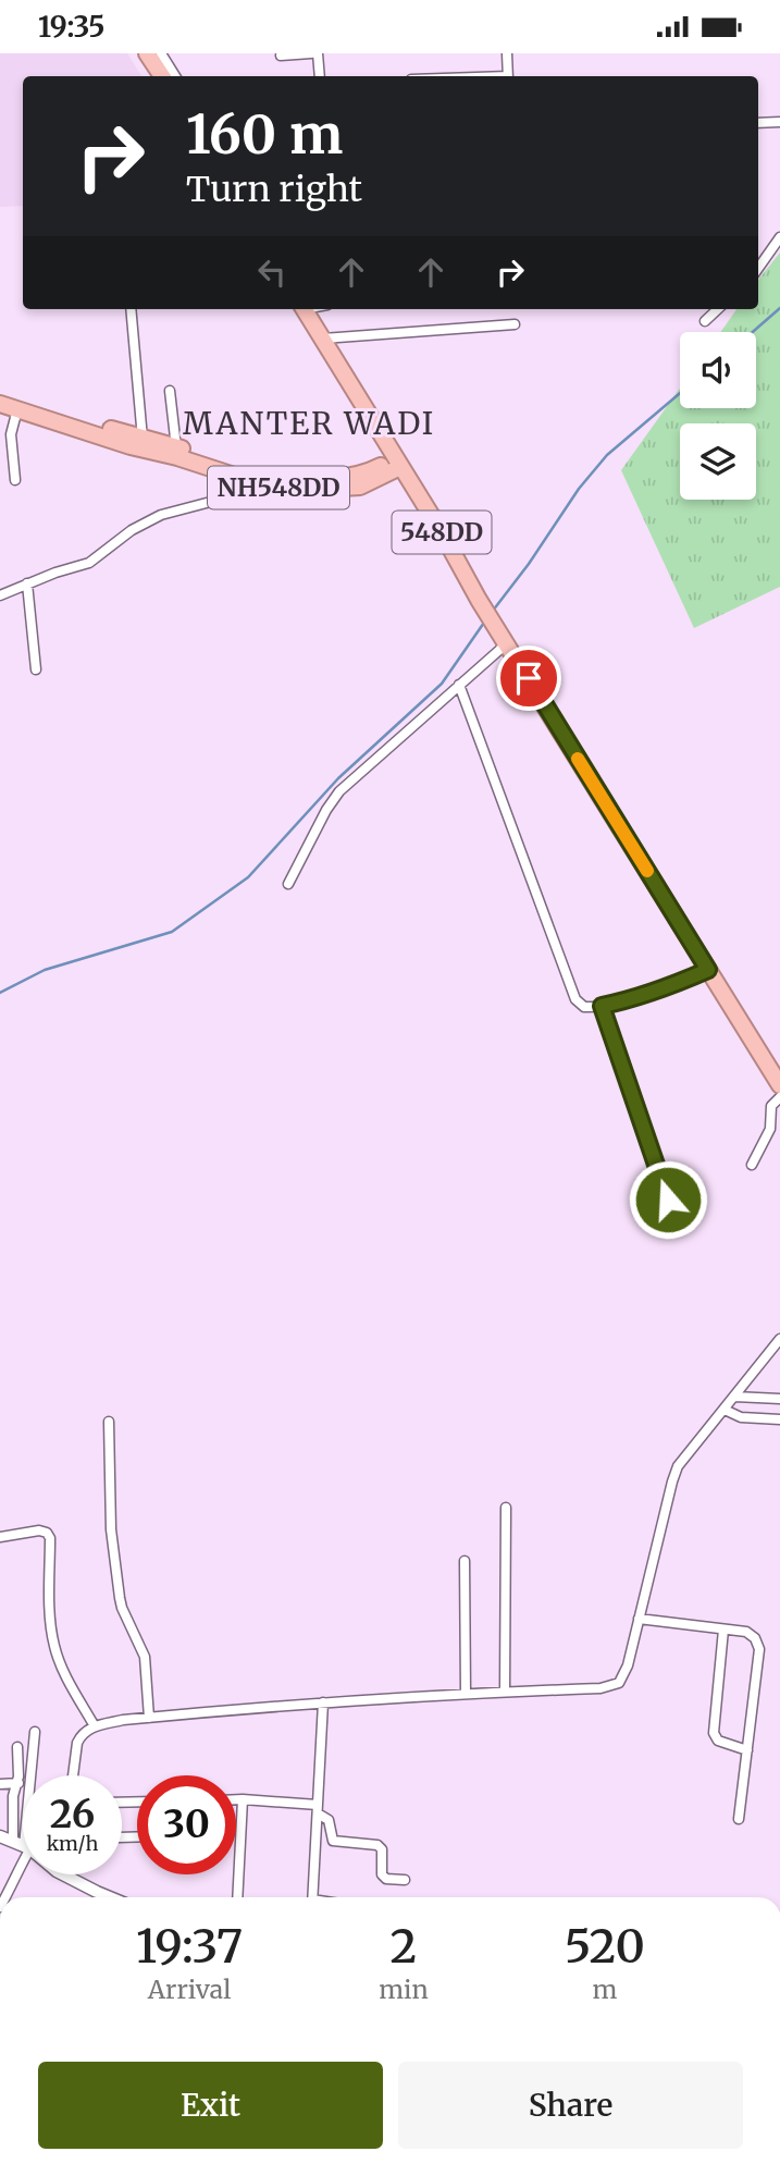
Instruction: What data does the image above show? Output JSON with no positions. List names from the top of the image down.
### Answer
{
  "streets": {
    "highway": ["NH548DD", "548DD"]
  },
  "crossings": [
    ["NH548DD", "548DD"]
  ],
  "districts": ["MANTER WADI"],
  "page": {
    "status": "19:35",
    "turn": ["160 m", "Turn right"],
    "speed": "26 km/h",
    "limit": "30",
    "eta": [
      "19:37",
      "Arrival",
      "2",
      "min",
      "520",
      "m"
    ],
    "buttons": ["Exit", "Share"]
  }
}
